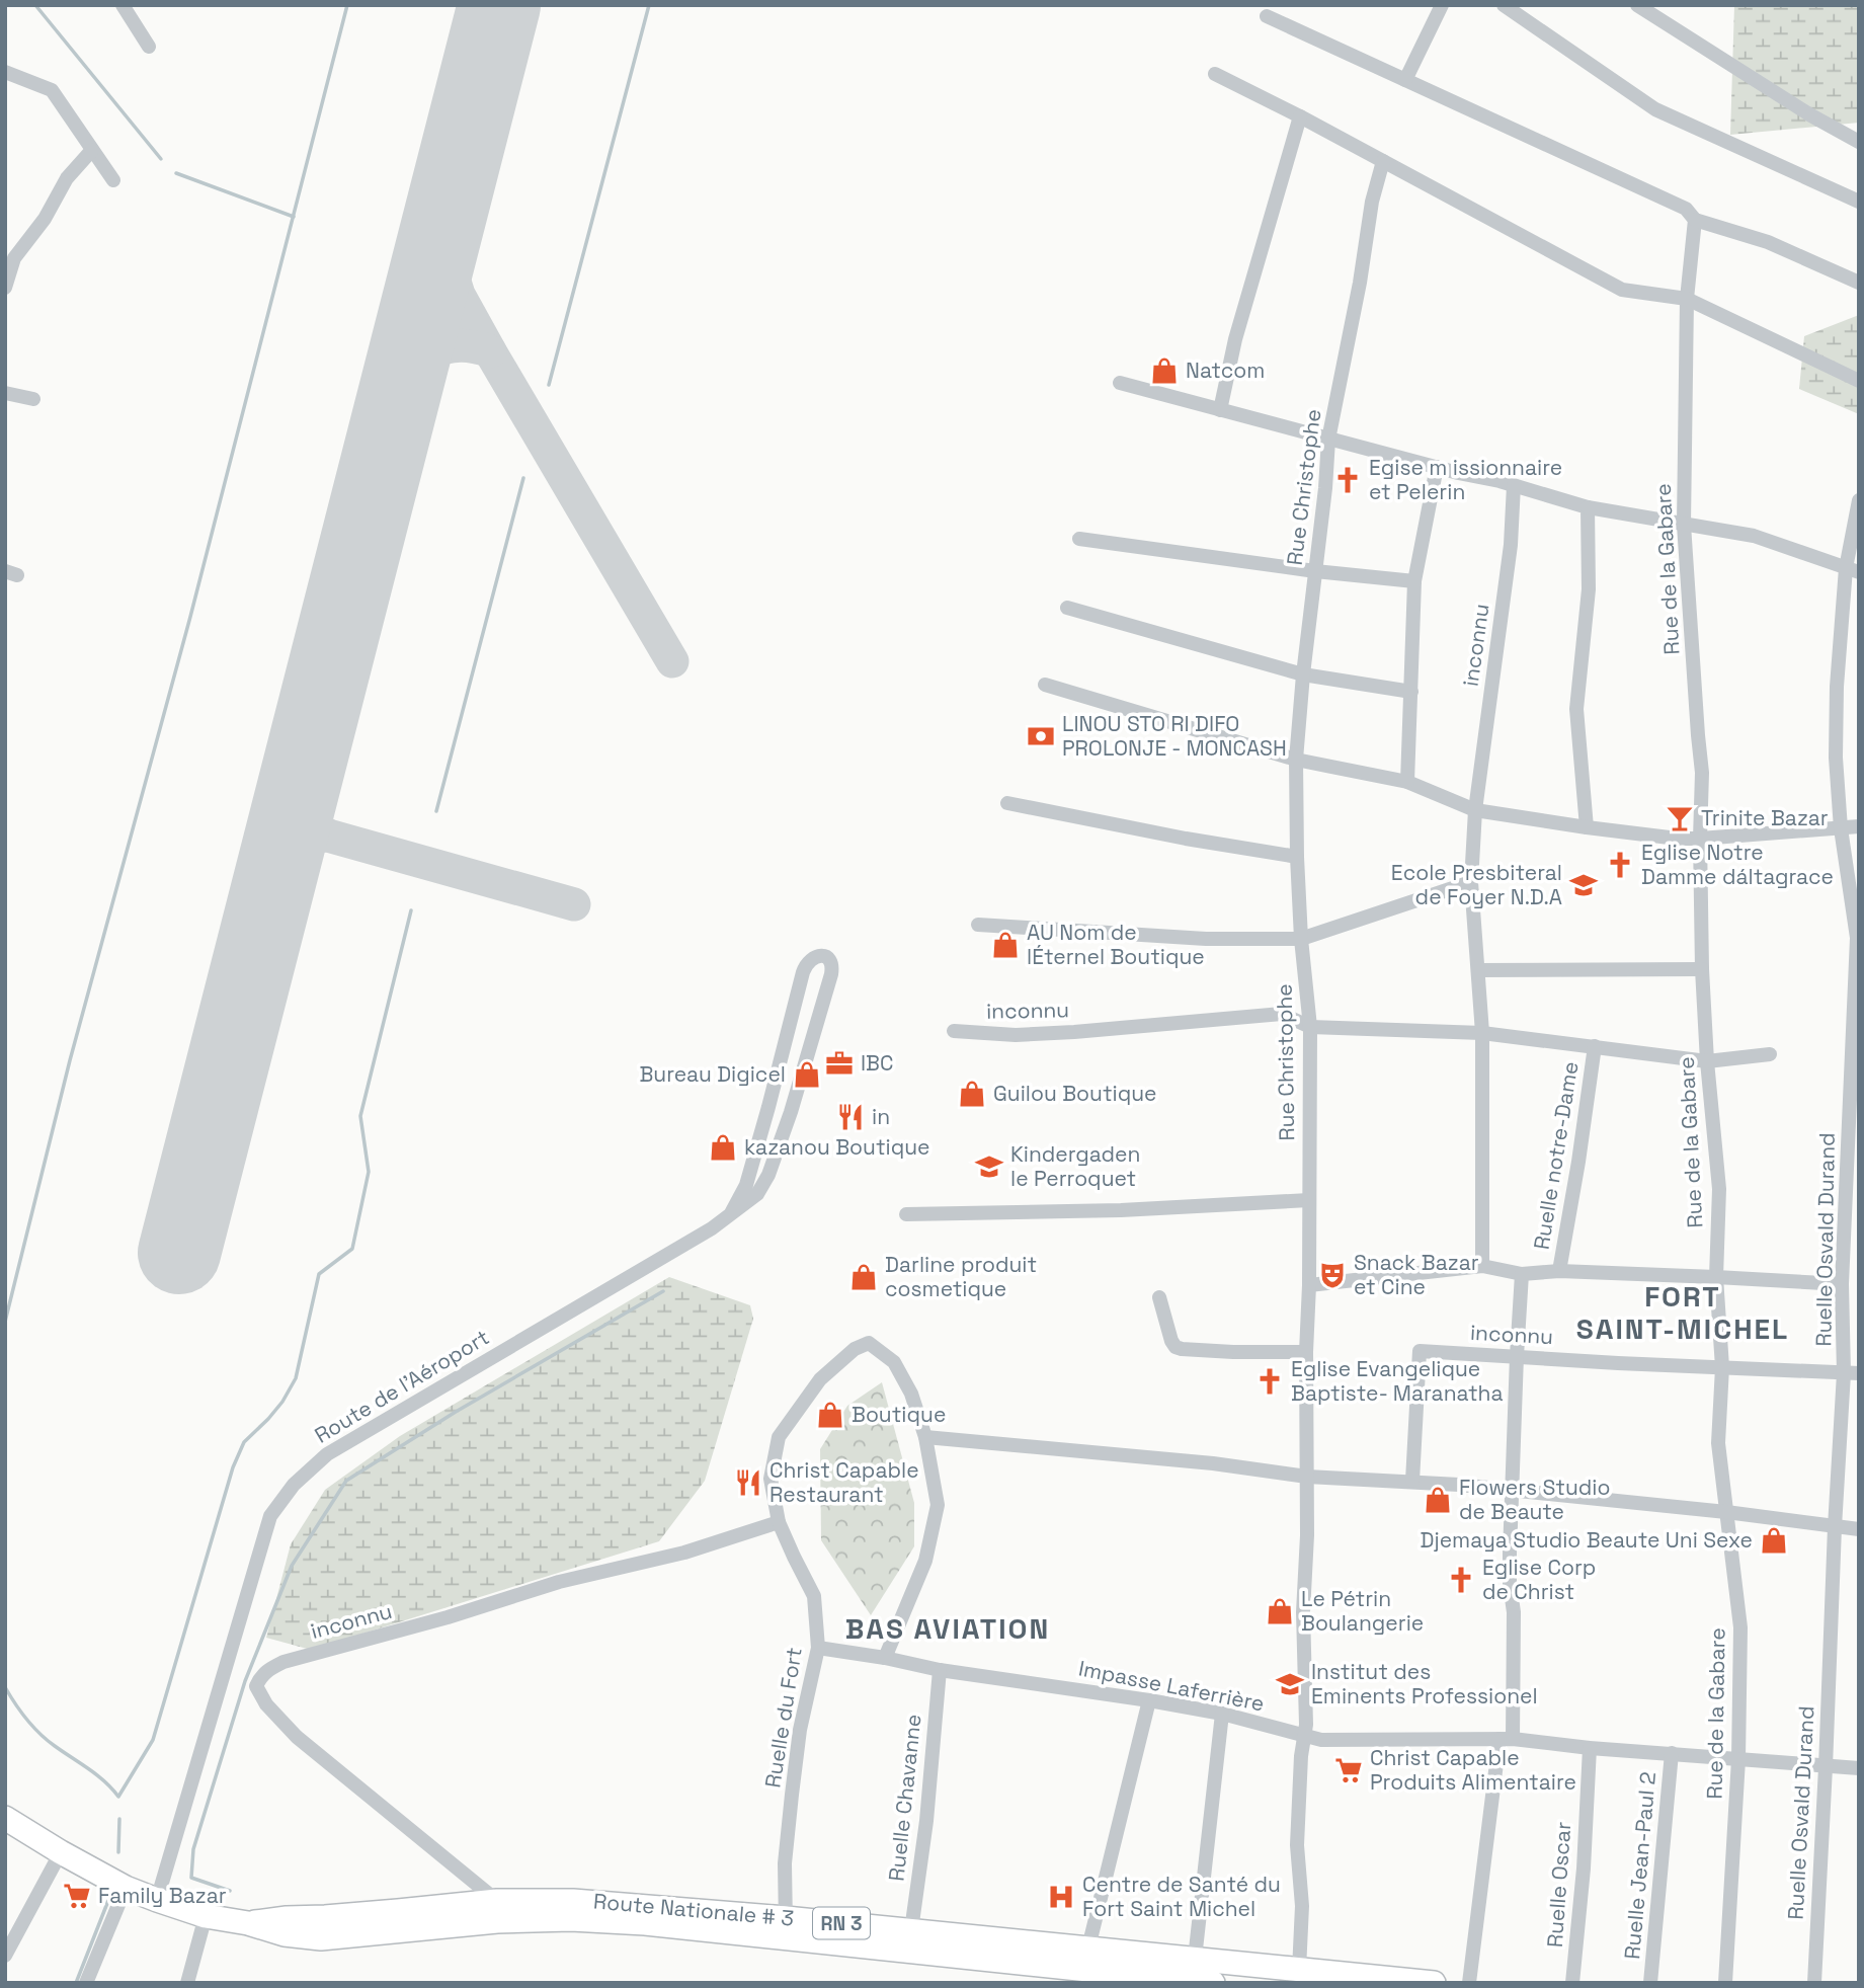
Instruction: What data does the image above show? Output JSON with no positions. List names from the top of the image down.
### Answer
{
  "streets": {
    "main road": ["Route Nationale # 3", "RN 3"],
    "street": [
      "Rue Christophe",
      "Rue de la Gabare",
      "inconnu",
      "Ruelle notre-Dame",
      "Ruelle Osvald Durand",
      "Route de l'Aéroport",
      "Impasse Laferrière",
      "Ruelle du Fort",
      "Ruelle Chavanne",
      "Ruelle Jean-Paul 2",
      "Ruelle Oscar"
    ]
  },
  "crossings": [
    ["Rue Christophe", "inconnu"],
    ["Rue Christophe", "Impasse Laferrière"],
    ["Rue Christophe", "Route Nationale # 3"],
    ["Rue de la Gabare", "inconnu"],
    ["Rue de la Gabare", "Impasse Laferrière"],
    ["inconnu", "Ruelle notre-Dame"],
    ["inconnu", "Ruelle Osvald Durand"],
    ["inconnu", "Ruelle du Fort"],
    ["inconnu", "Route Nationale # 3"],
    ["Ruelle notre-Dame", "Impasse Laferrière"],
    ["Ruelle Osvald Durand", "Impasse Laferrière"],
    ["Route de l'Aéroport", "Route Nationale # 3"],
    ["Impasse Laferrière", "Ruelle du Fort"],
    ["Impasse Laferrière", "Ruelle Chavanne"],
    ["Impasse Laferrière", "Ruelle Jean-Paul 2"],
    ["Impasse Laferrière", "Ruelle Oscar"],
    ["Ruelle du Fort", "Route Nationale # 3"],
    ["Ruelle Chavanne", "Route Nationale # 3"]
  ],
  "districts": ["FORT SAINT-MICHEL", "BAS AVIATION"],
  "places": {
    "shop": [
      "Natcom",
      "AU Nom de lÉternel Boutique",
      "Bureau Digicel",
      "Guilou Boutique",
      "kazanou Boutique",
      "Darline produit cosmetique",
      "Boutique",
      "Flowers Studio de Beaute",
      "Djemaya Studio Beaute Uni Sexe",
      "Le Pétrin Boulangerie"
    ],
    "church": [
      "Egise m issionnaire et Pelerin",
      "Eglise Notre Damme dáltagrace",
      "Eglise Evangelique Baptiste- Maranatha",
      "Eglise Corp de Christ"
    ],
    "bank": ["LINOU STO RI DIFO PROLONJE - MONCASH"],
    "bar": ["Trinite Bazar"],
    "school or university": ["Ecole Presbiteral de Foyer N.D.A", "Kindergaden le Perroquet", "Institut des Eminents Professionel"],
    "office": ["IBC"],
    "restaurant": ["in", "Christ Capable Restaurant"],
    "theatre": ["Snack Bazar et Cine"],
    "supermarket": ["Christ Capable Produits Alimentaire", "Family Bazar"],
    "hospital": ["Centre de Santé du Fort Saint Michel"]
  }
}
